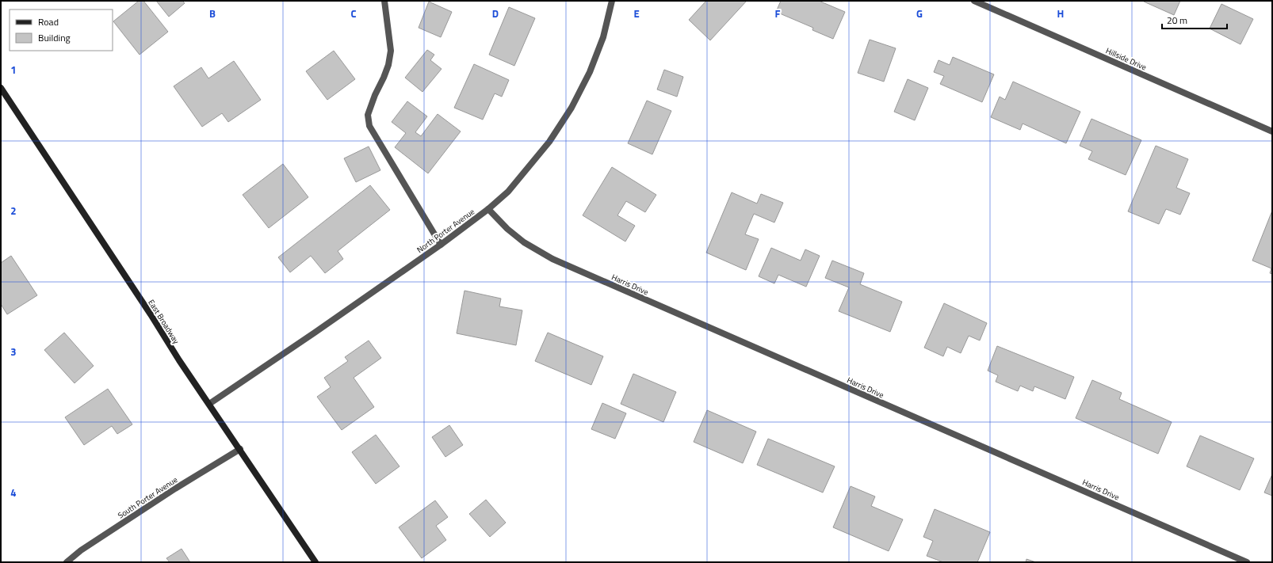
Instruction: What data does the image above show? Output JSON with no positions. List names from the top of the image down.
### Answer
{
  "streets": {
    "main road": ["East Broadway"],
    "street": [
      "Hillside Drive",
      "North Porter Avenue",
      "Harris Drive",
      "South Porter Avenue"
    ]
  },
  "crossings": [
    ["North Porter Avenue", "Harris Drive"],
    ["North Porter Avenue", "East Broadway"],
    ["East Broadway", "South Porter Avenue"]
  ],
  "legend": ["Road", "Building"],
  "scale_bar": "20 m",
  "grid": {
    "columns": [
      "B",
      "C",
      "D",
      "E",
      "F",
      "G",
      "H"
    ],
    "rows": [
      "1",
      "2",
      "3",
      "4"
    ]
  }
}
